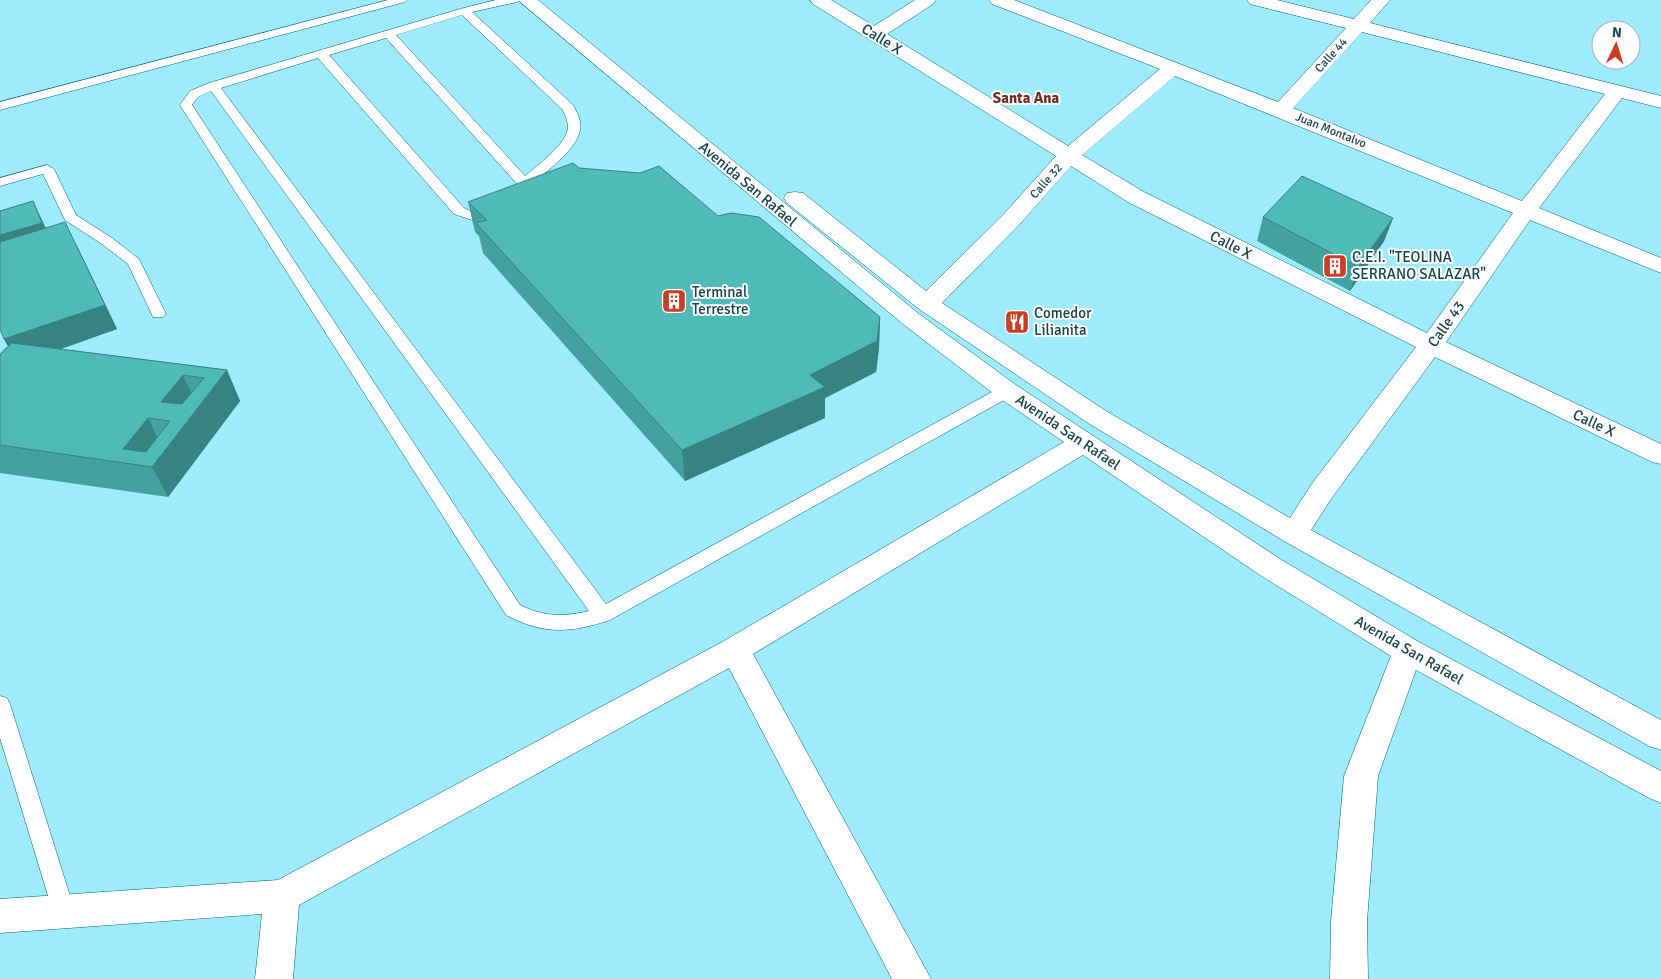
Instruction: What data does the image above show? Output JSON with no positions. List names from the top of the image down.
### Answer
{
  "streets": {
    "street": [
      "Calle X",
      "Calle 44",
      "Juan Montalvo",
      "Calle 32",
      "Avenida San Rafael",
      "Calle 43"
    ]
  },
  "crossings": [
    ["Calle X", "Calle 32"],
    ["Calle X", "Calle 43"],
    ["Calle 44", "Juan Montalvo"],
    ["Juan Montalvo", "Calle 32"],
    ["Juan Montalvo", "Calle 43"],
    ["Calle 32", "Avenida San Rafael"],
    ["Avenida San Rafael", "Calle 43"]
  ],
  "districts": ["Santa Ana"],
  "places": {
    "building": ["C.E.I. \"TEOLINA SERRANO SALAZAR\"", "Terminal Terrestre"],
    "restaurant": ["Comedor Lilianita"]
  },
  "north": "top"
}
